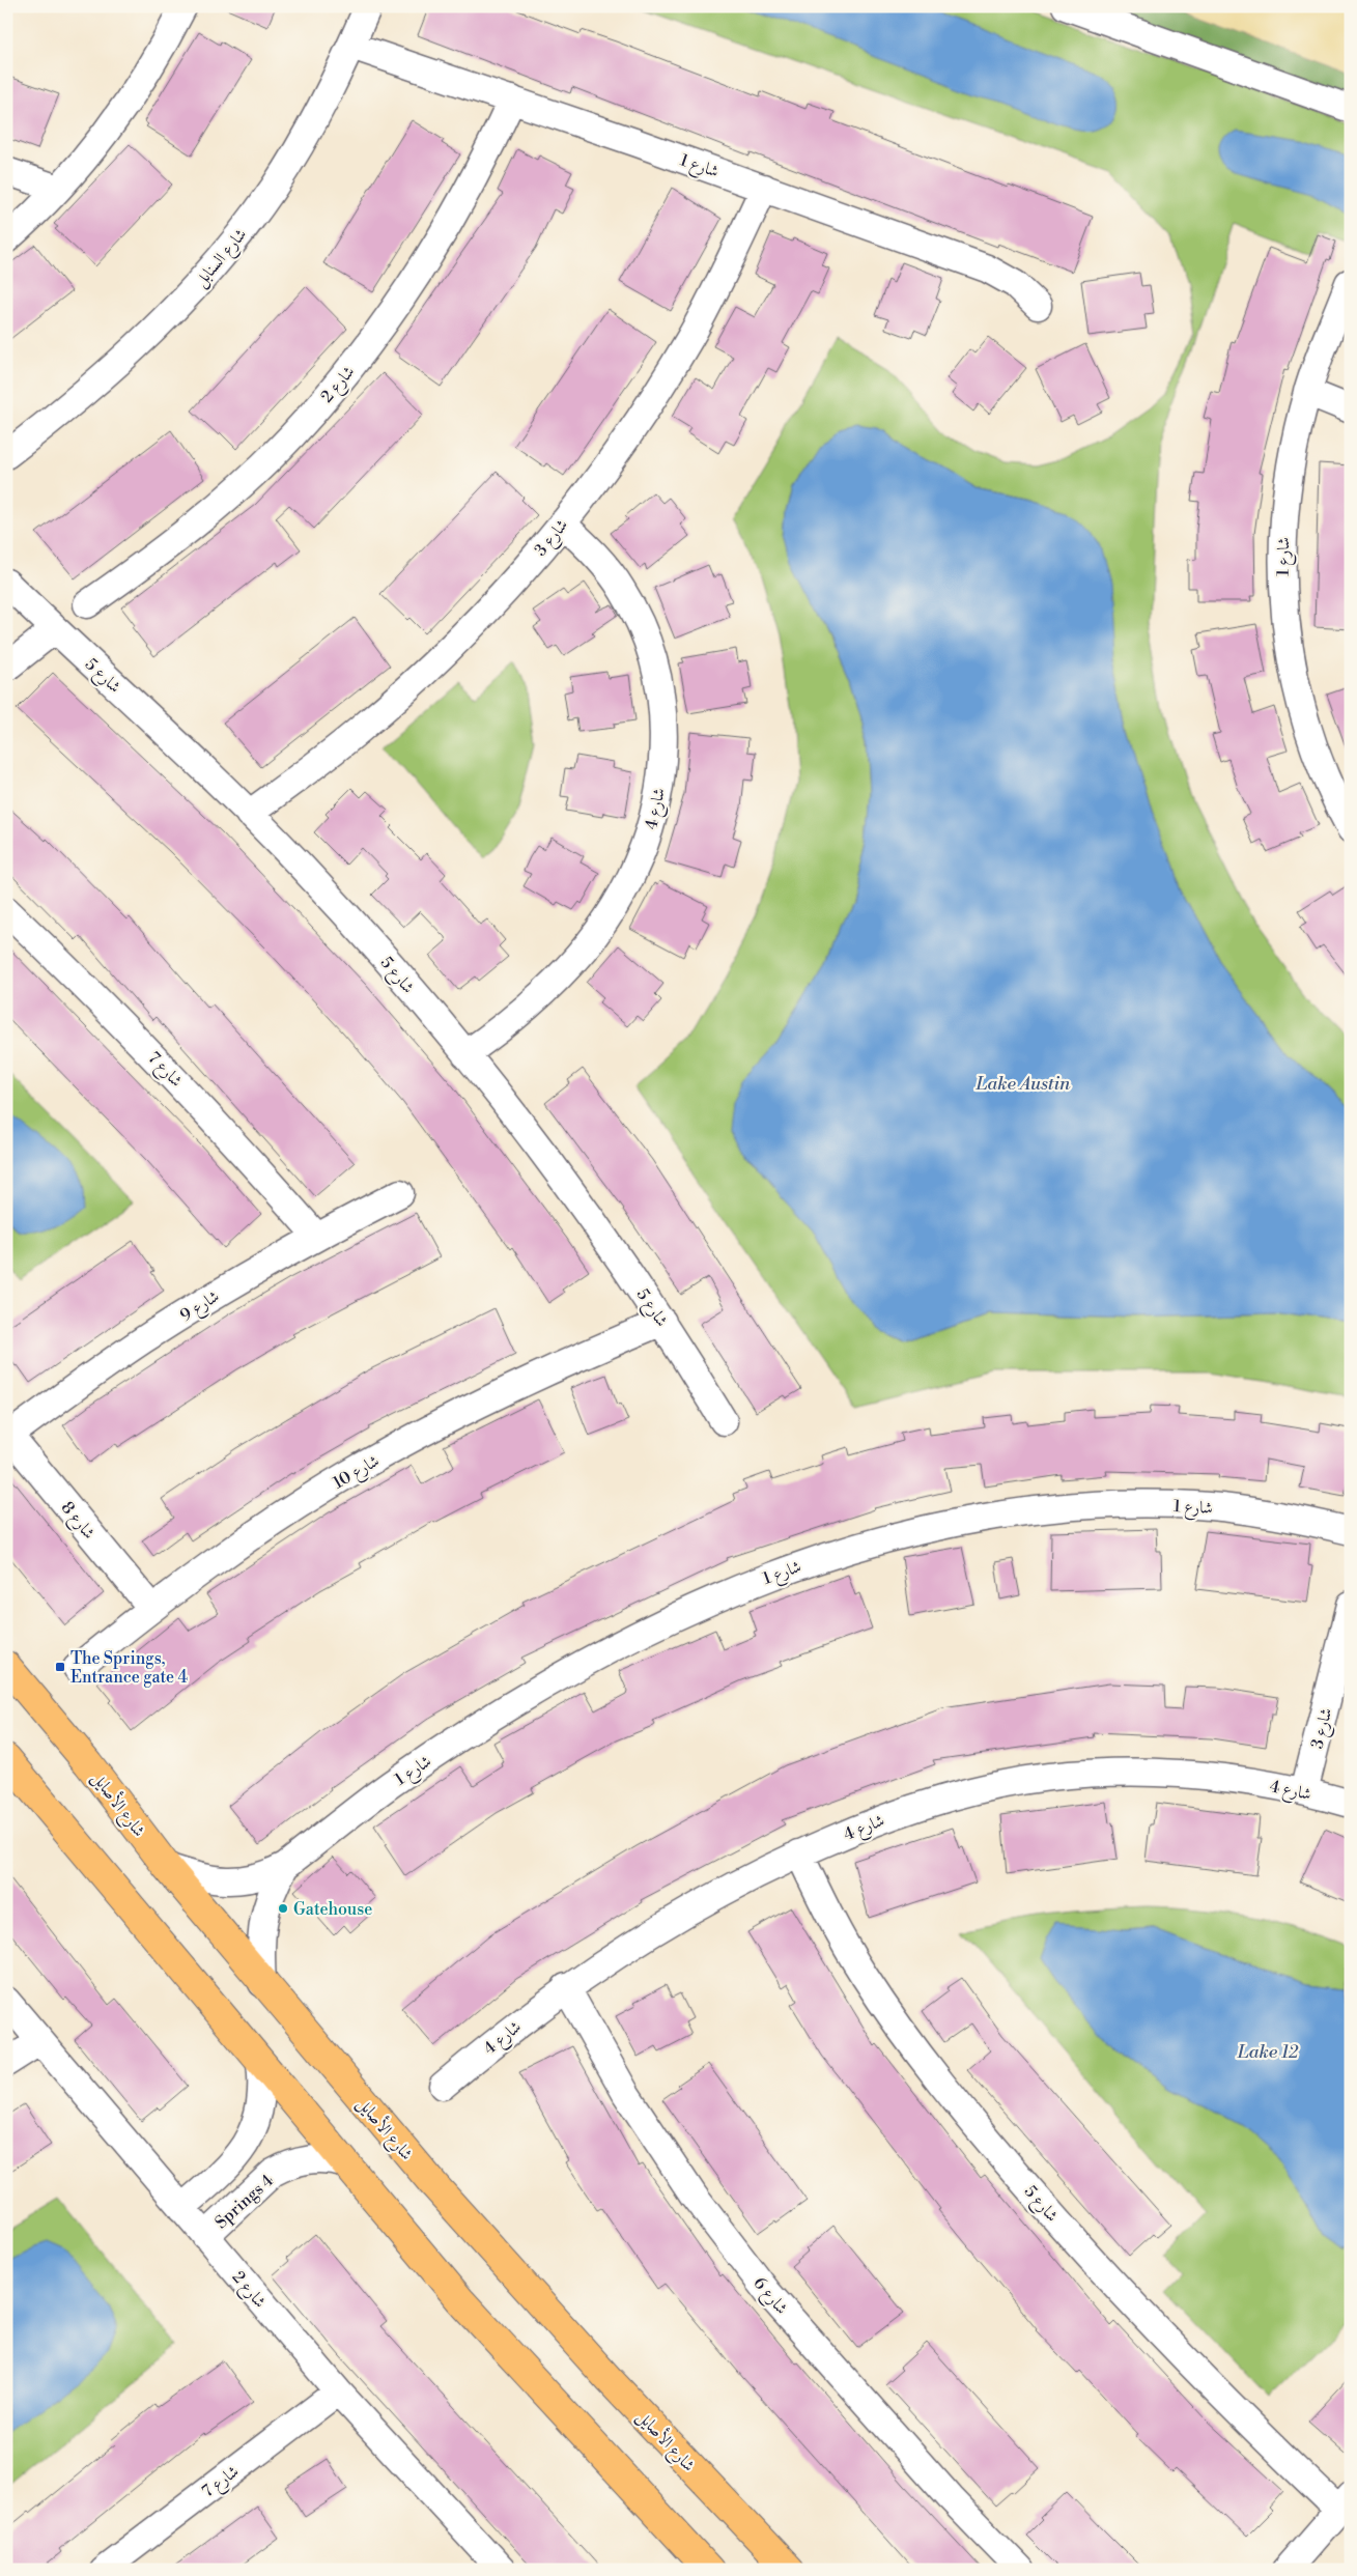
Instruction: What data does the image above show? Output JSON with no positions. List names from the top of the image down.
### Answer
{
  "streets": {
    "main road": ["شارع الأصايل"],
    "street": [
      "شارع 1",
      "شارع السنابل",
      "شارع 2",
      "شارع 3",
      "شارع 5",
      "شارع 4",
      "شارع 7",
      "شارع 9",
      "شارع 10",
      "شارع 8",
      "Springs 4",
      "شارع 6"
    ]
  },
  "crossings": [
    ["شارع 1", "شارع السنابل"],
    ["شارع 1", "شارع 2"],
    ["شارع 1", "شارع 3"],
    ["شارع 1", "شارع الأصايل"],
    ["شارع 2", "شارع 7"],
    ["شارع 2", "Springs 4"],
    ["شارع 3", "شارع 5"],
    ["شارع 3", "شارع 4"],
    ["شارع 5", "شارع 4"],
    ["شارع 5", "شارع 10"],
    ["شارع 4", "شارع 6"],
    ["شارع 7", "شارع 9"],
    ["شارع 9", "شارع 8"],
    ["شارع 10", "شارع 8"]
  ],
  "water": ["Lake Austin", "Lake 12"],
  "places": {
    "transit": ["The Springs, Entrance gate 4"],
    "other": ["Gatehouse"]
  }
}
